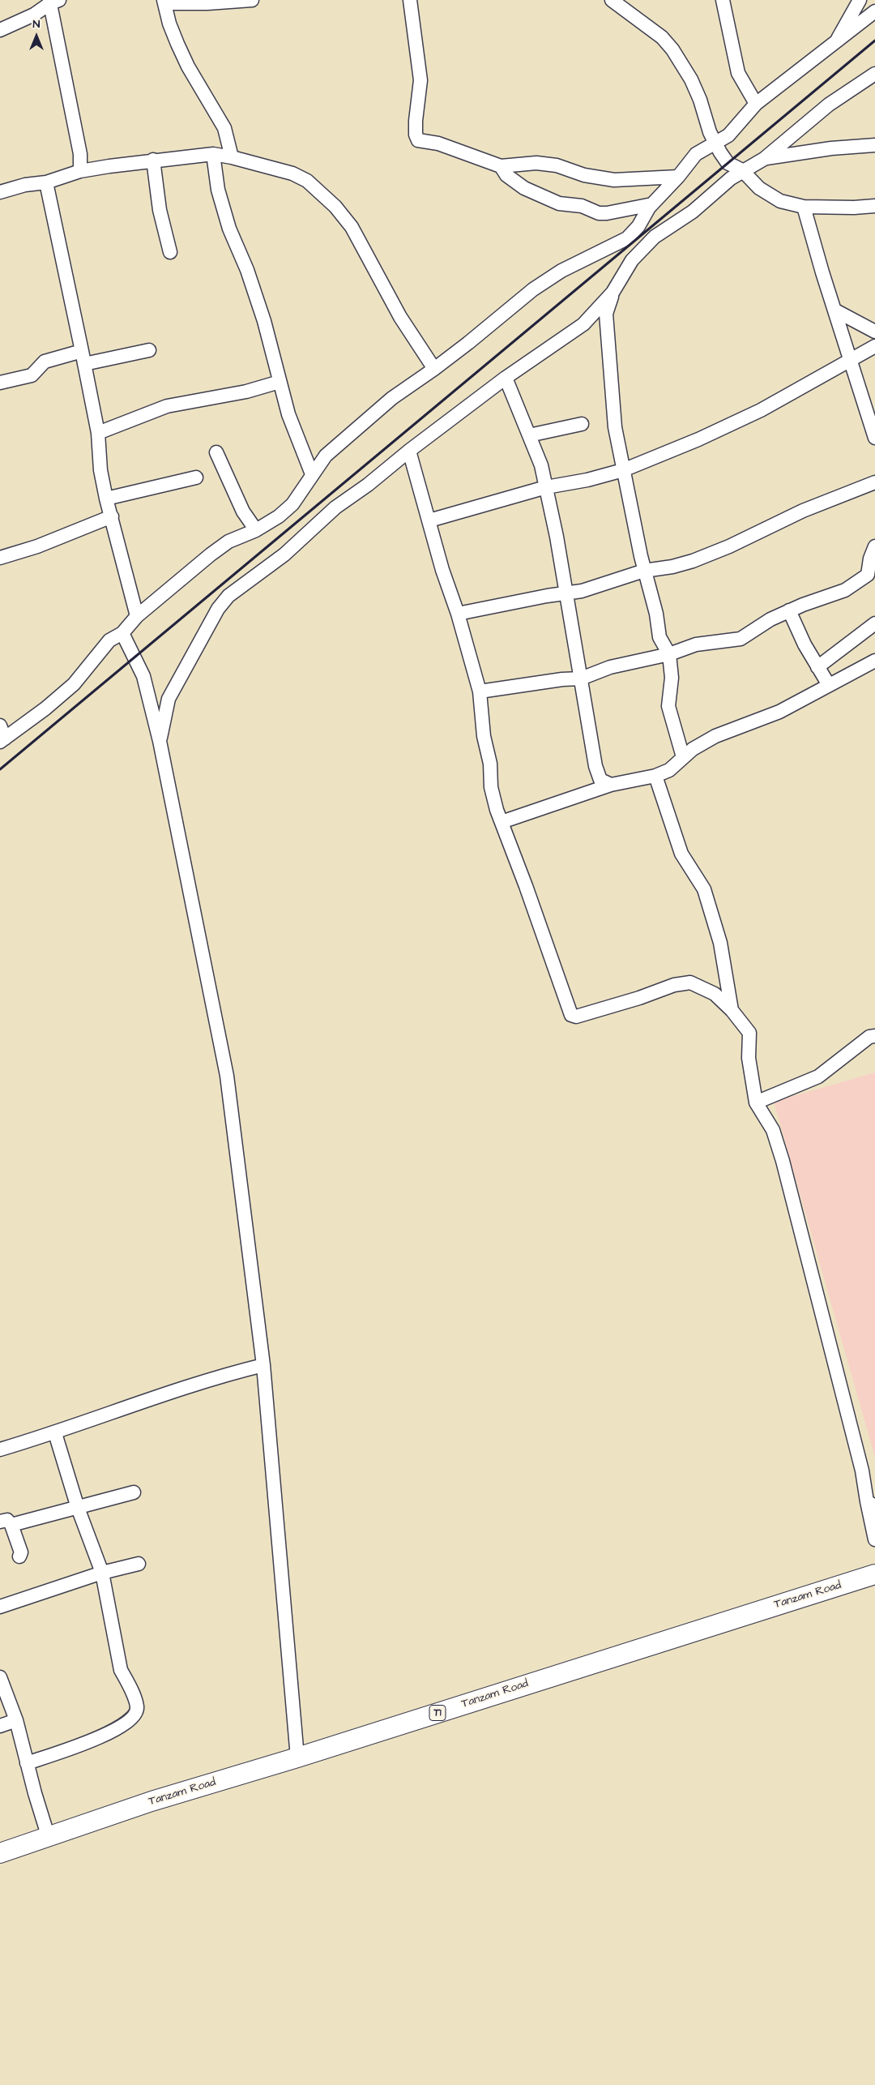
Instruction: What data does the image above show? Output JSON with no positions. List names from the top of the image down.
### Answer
{
  "streets": {
    "highway": ["Tanzam Road", "T1"]
  },
  "north": "top"
}
